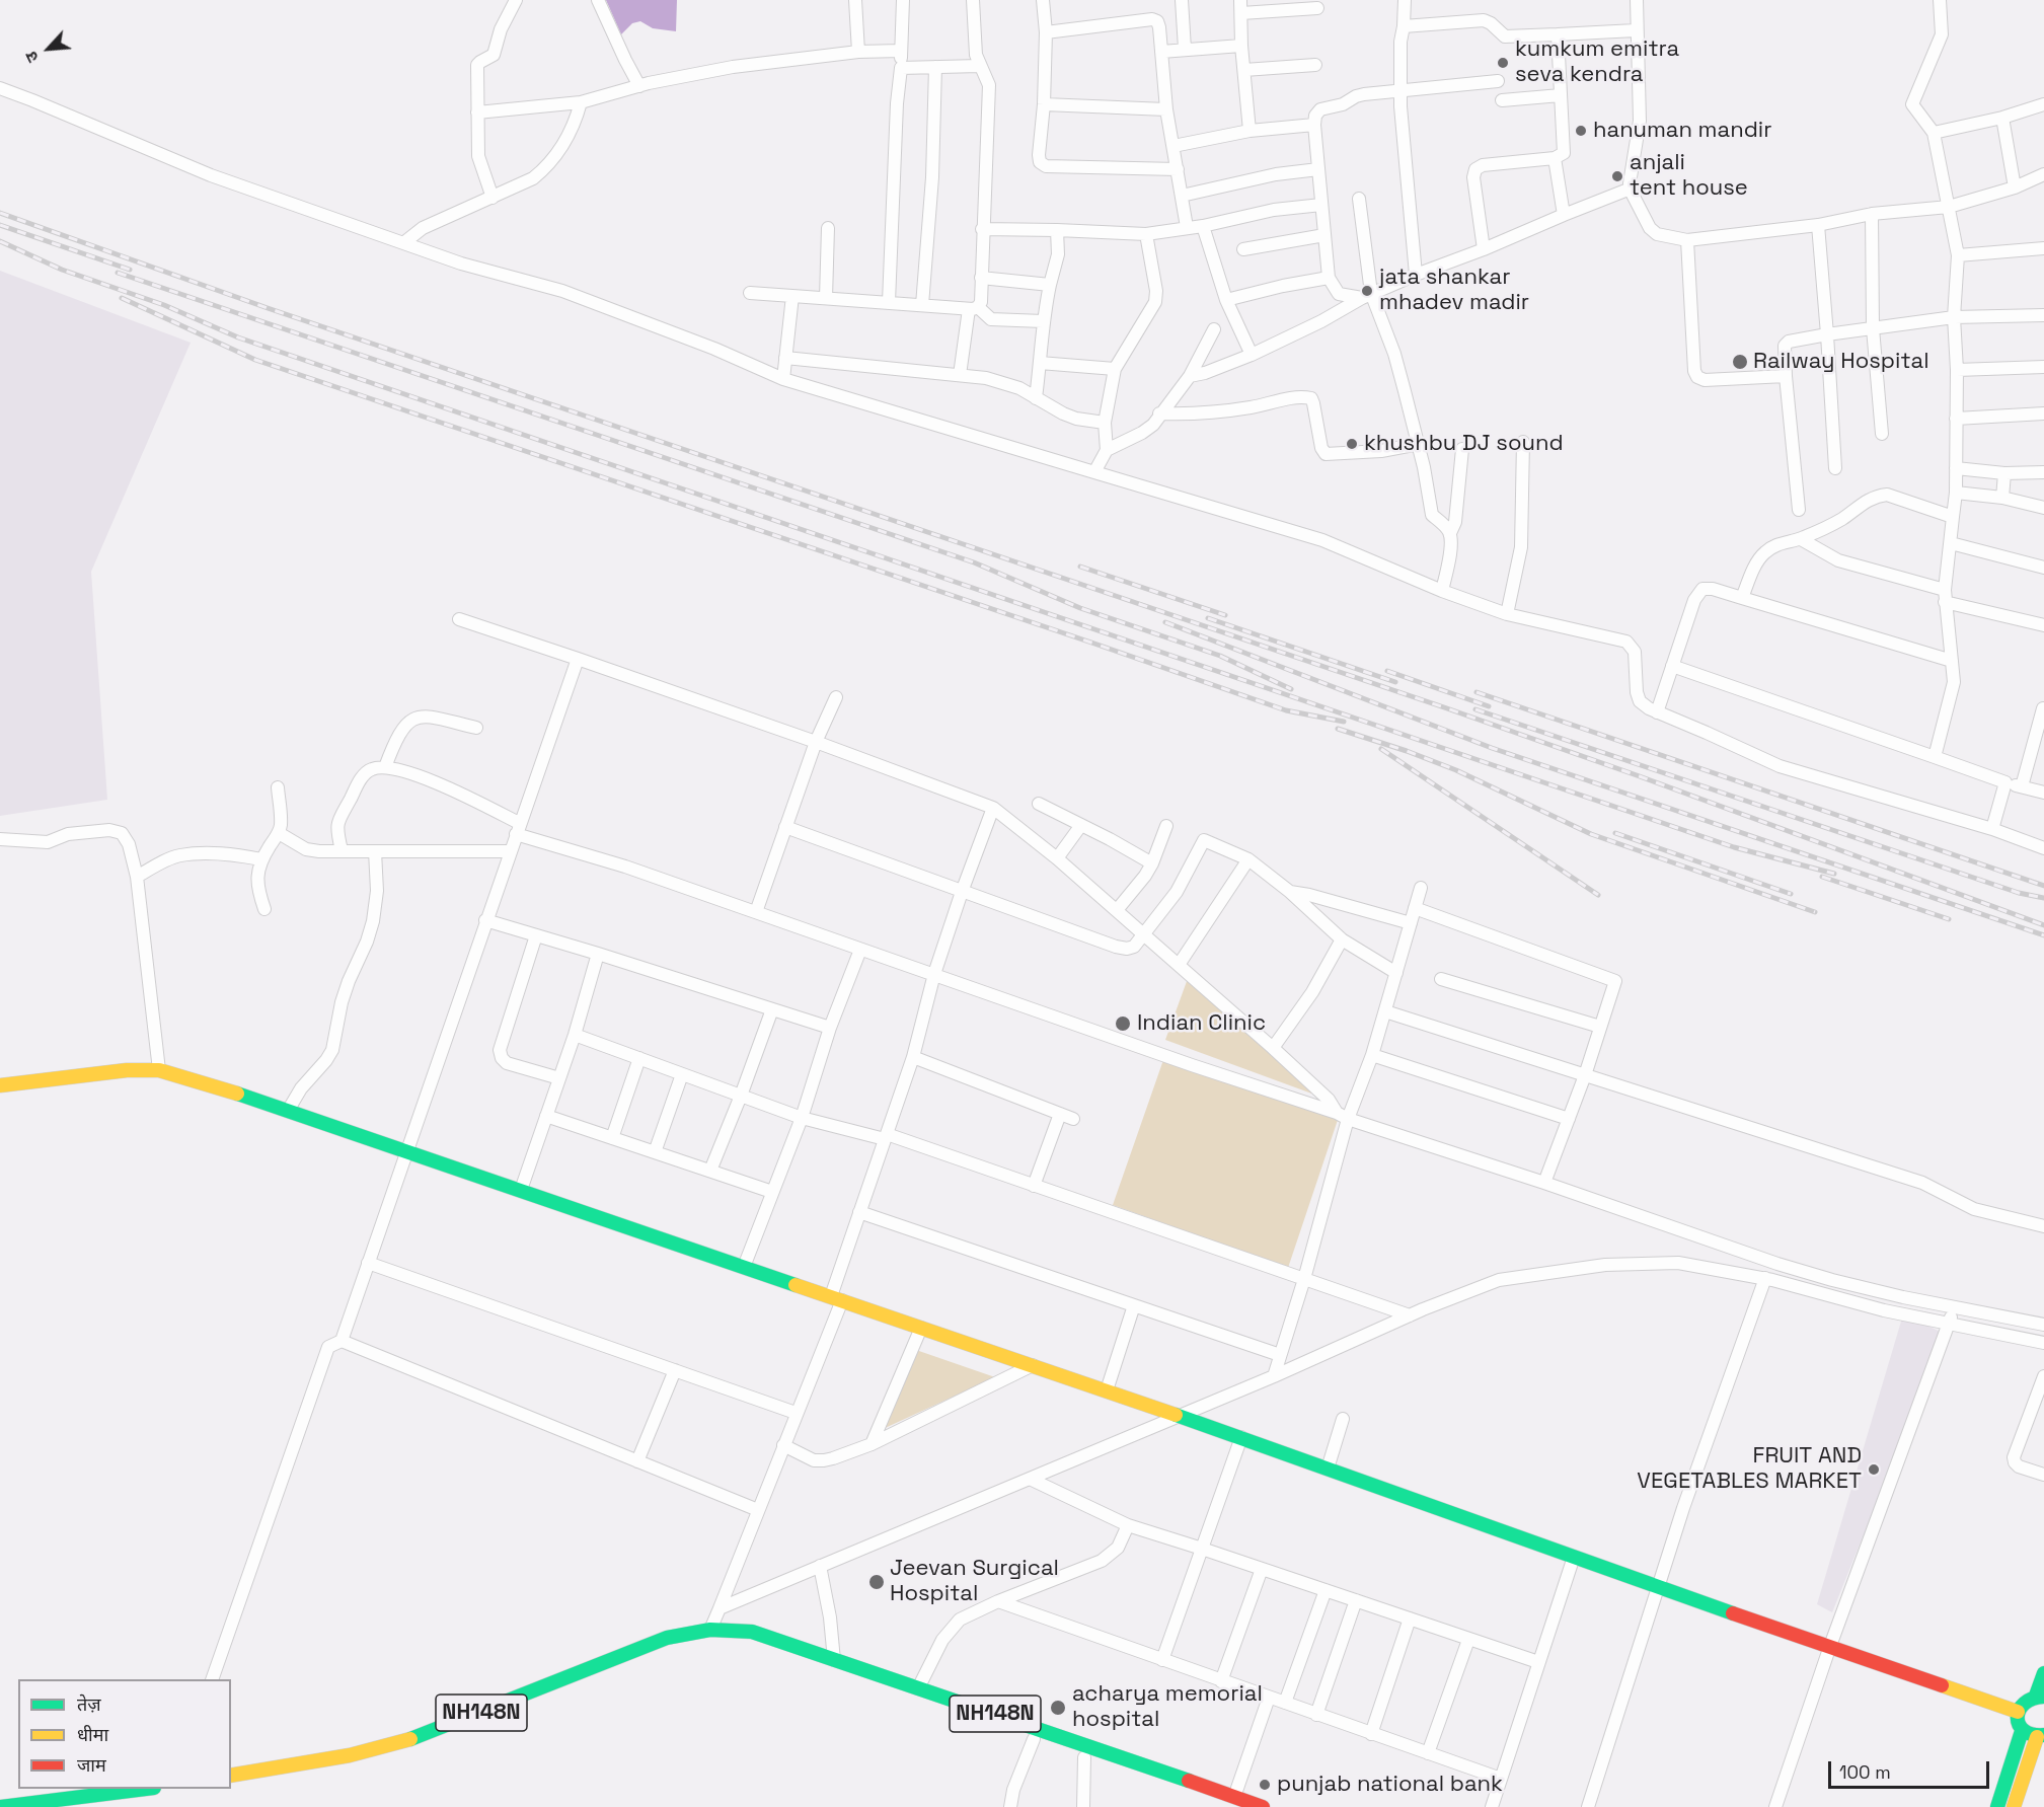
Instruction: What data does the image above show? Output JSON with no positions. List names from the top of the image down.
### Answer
{
  "streets": {
    "main road": ["NH148N"]
  },
  "places": [
    "kumkum emitra seva kendra",
    "hanuman mandir",
    "anjali tent house",
    "jata shankar mhadev madir",
    "Railway Hospital",
    "khushbu DJ sound",
    "Indian Clinic",
    "FRUIT AND VEGETABLES MARKET",
    "Jeevan Surgical Hospital",
    "acharya memorial hospital",
    "punjab national bank"
  ],
  "legend": ["तेज़", "धीमा", "जाम"],
  "scale_bar": "100 m",
  "north": "bottom left"
}
